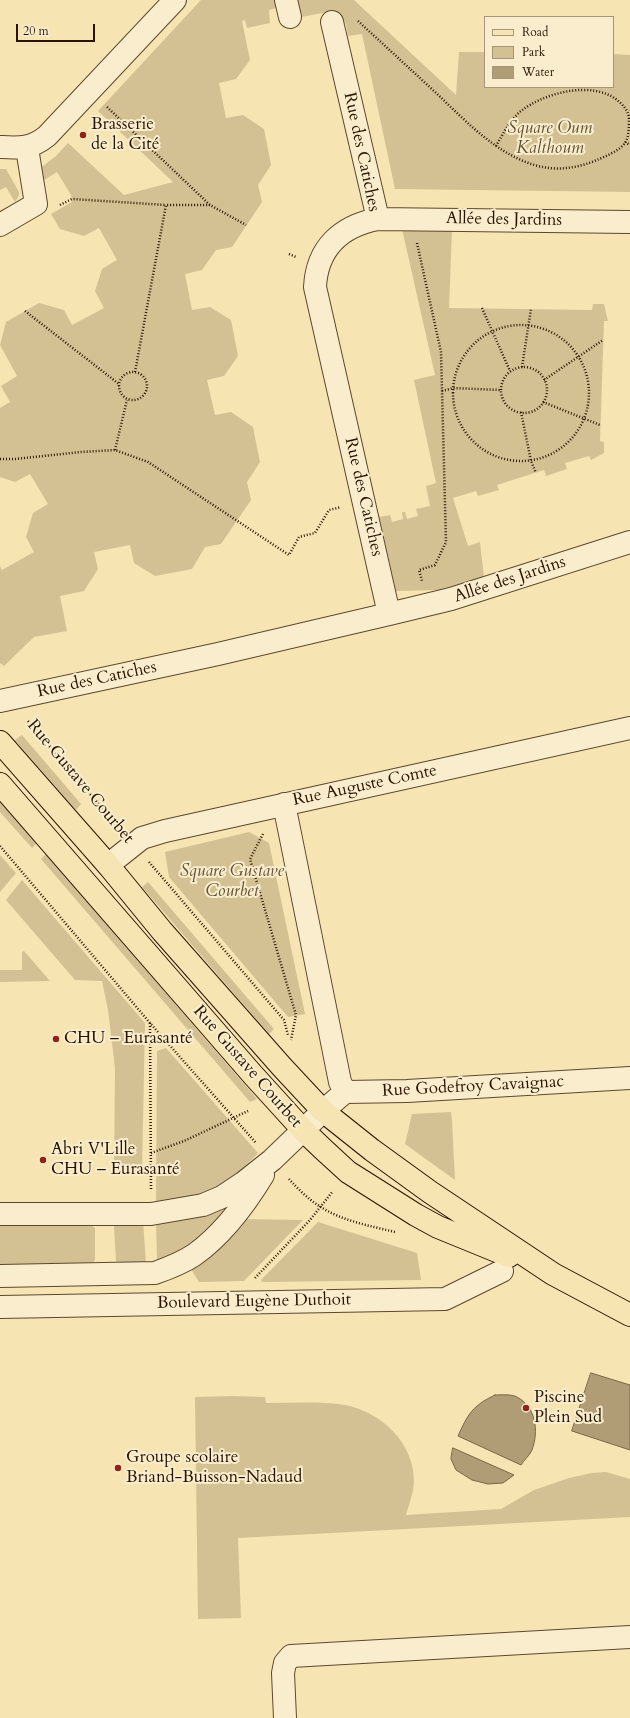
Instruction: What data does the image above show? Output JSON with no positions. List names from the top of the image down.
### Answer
{
  "streets": {
    "main road": ["Rue Gustave Courbet"],
    "street": [
      "Rue des Catiches",
      "Allée des Jardins",
      "Rue Auguste Comte",
      "Rue Godefroy Cavaignac",
      "Boulevard Eugène Duthoit"
    ]
  },
  "crossings": [
    ["Rue des Catiches", "Allée des Jardins"],
    ["Rue des Catiches", "Rue Gustave Courbet"],
    ["Rue Gustave Courbet", "Rue Auguste Comte"],
    ["Rue Gustave Courbet", "Boulevard Eugène Duthoit"]
  ],
  "parks": ["Square Oum Kalthoum", "Square Gustave Courbet"],
  "places": [
    "Brasserie de la Cité",
    "CHU – Eurasanté",
    "Abri V'Lille CHU – Eurasanté",
    "Piscine Plein Sud",
    "Groupe scolaire Briand-Buisson-Nadaud"
  ],
  "legend": ["Road", "Park", "Water"],
  "scale_bar": "20 m"
}
